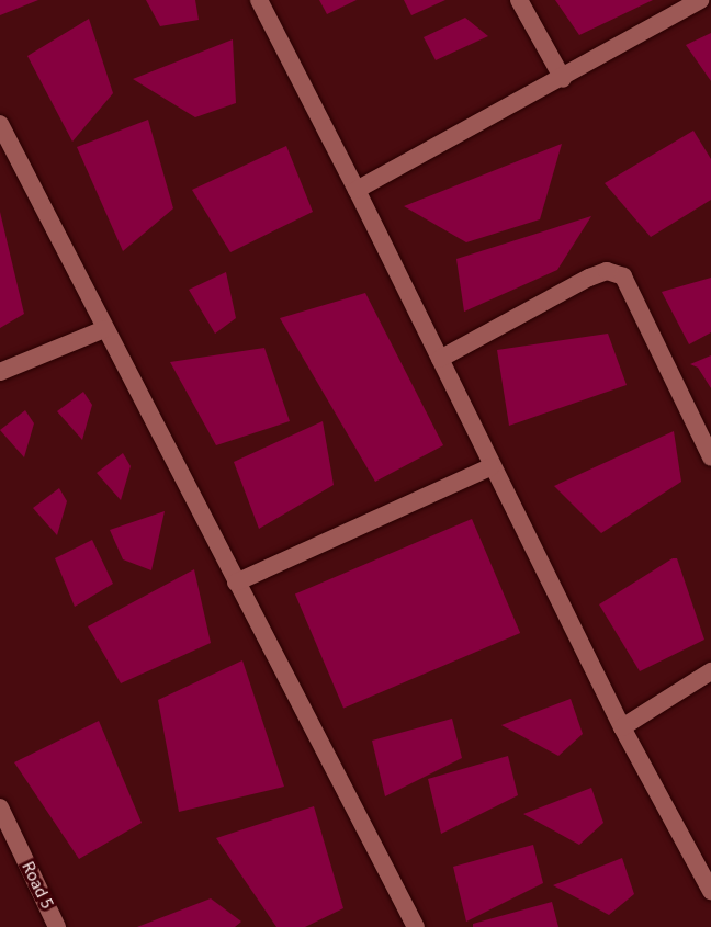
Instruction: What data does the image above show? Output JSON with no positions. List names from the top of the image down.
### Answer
{
  "streets": {
    "street": ["Road 5"]
  }
}
